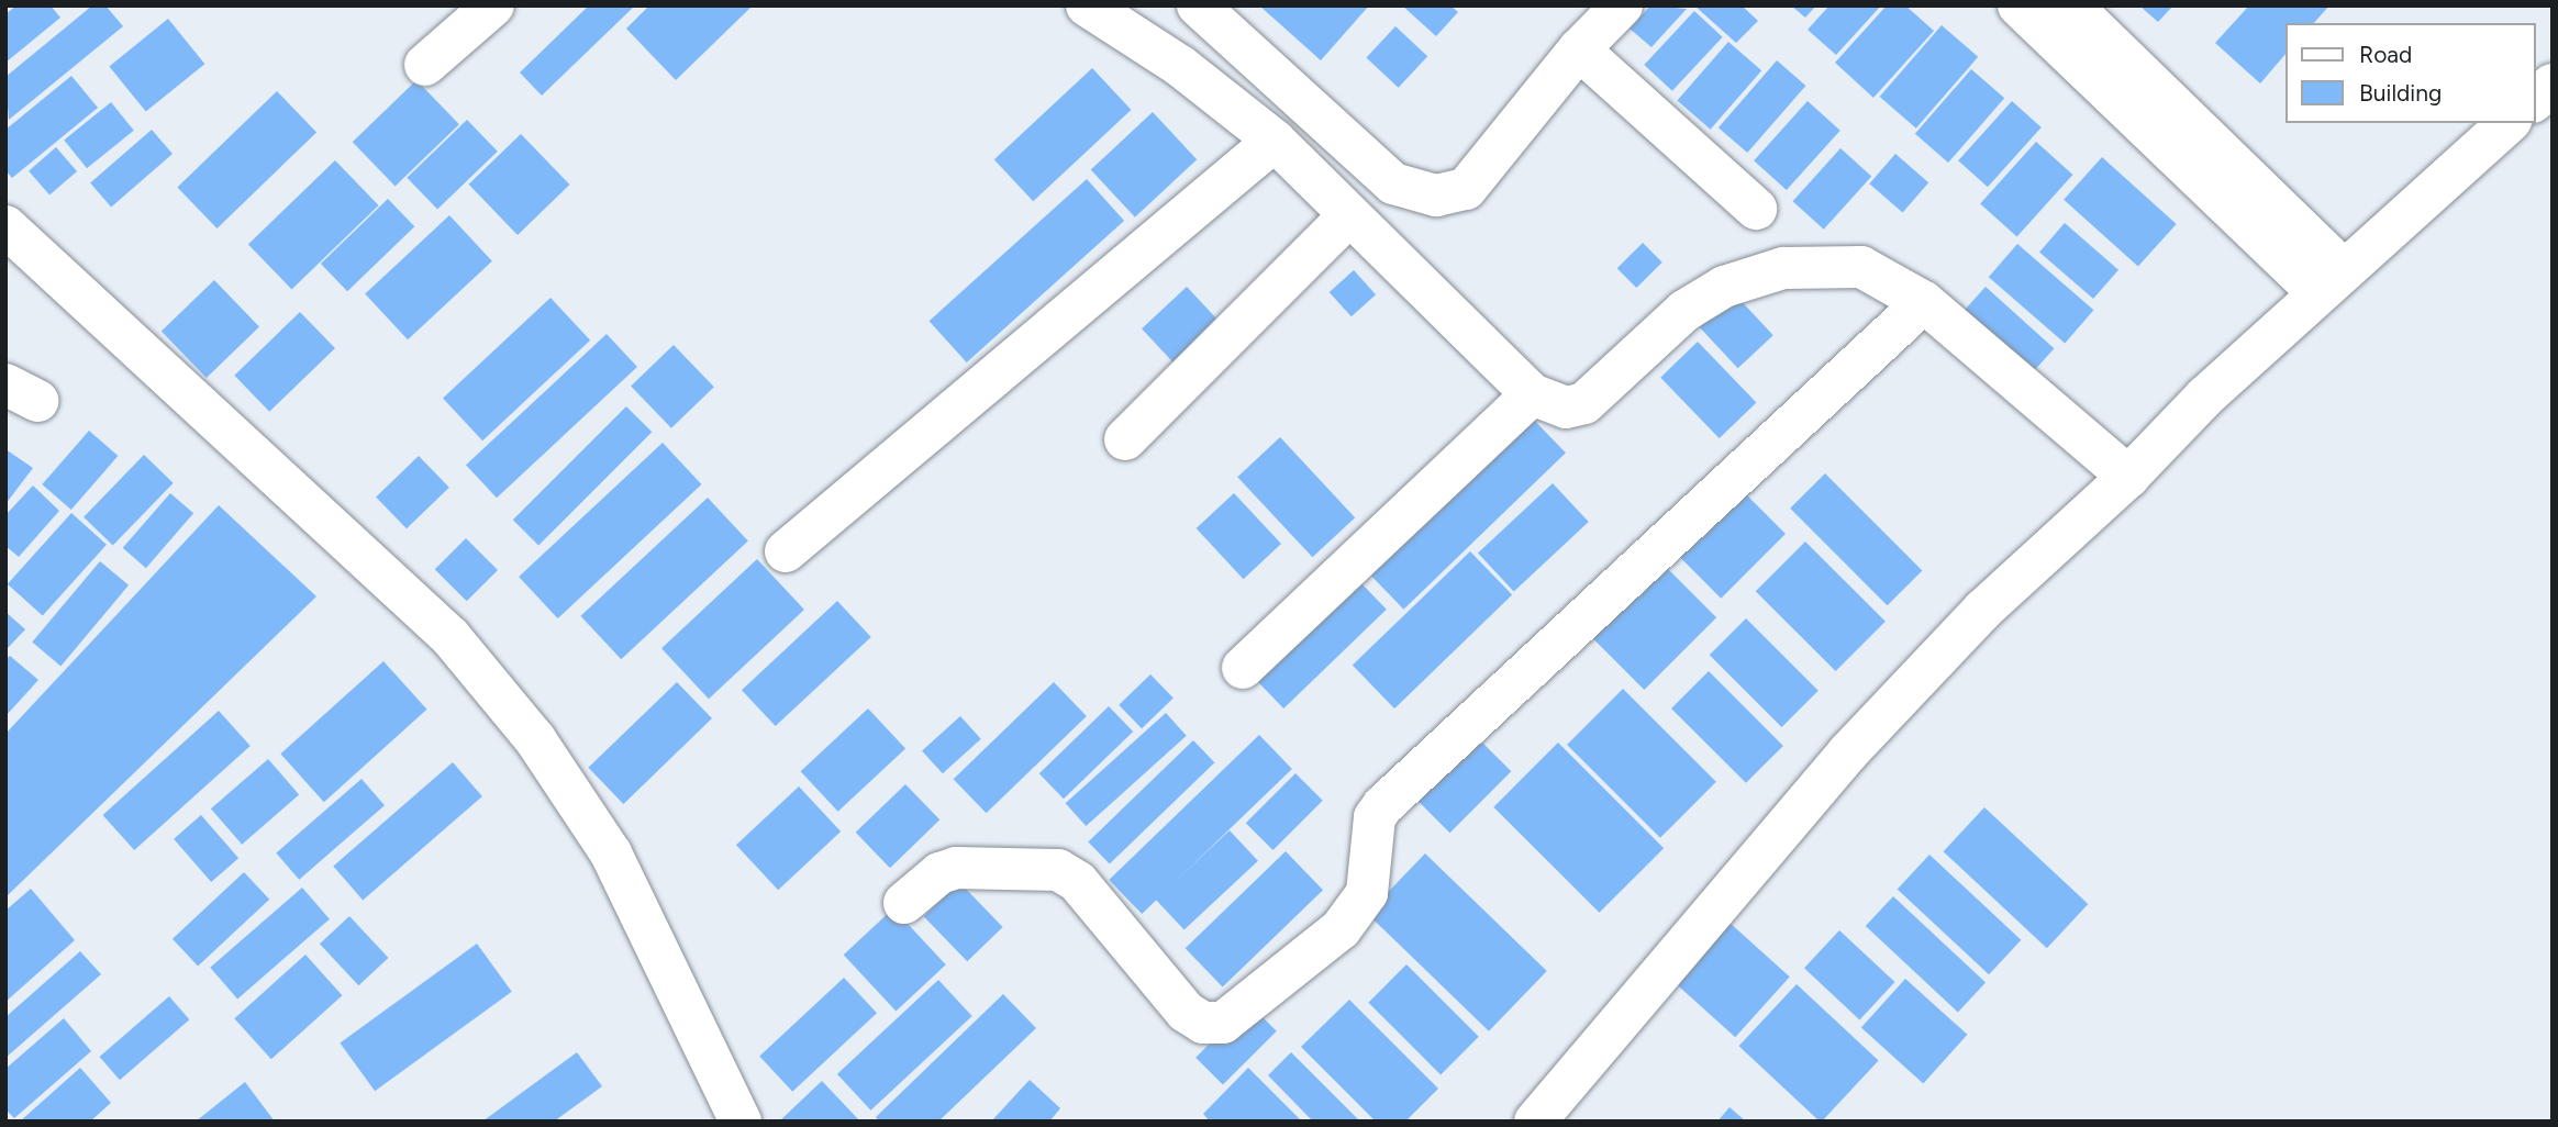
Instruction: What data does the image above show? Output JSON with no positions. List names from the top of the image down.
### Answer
{
  "legend": ["Road", "Building"]
}
